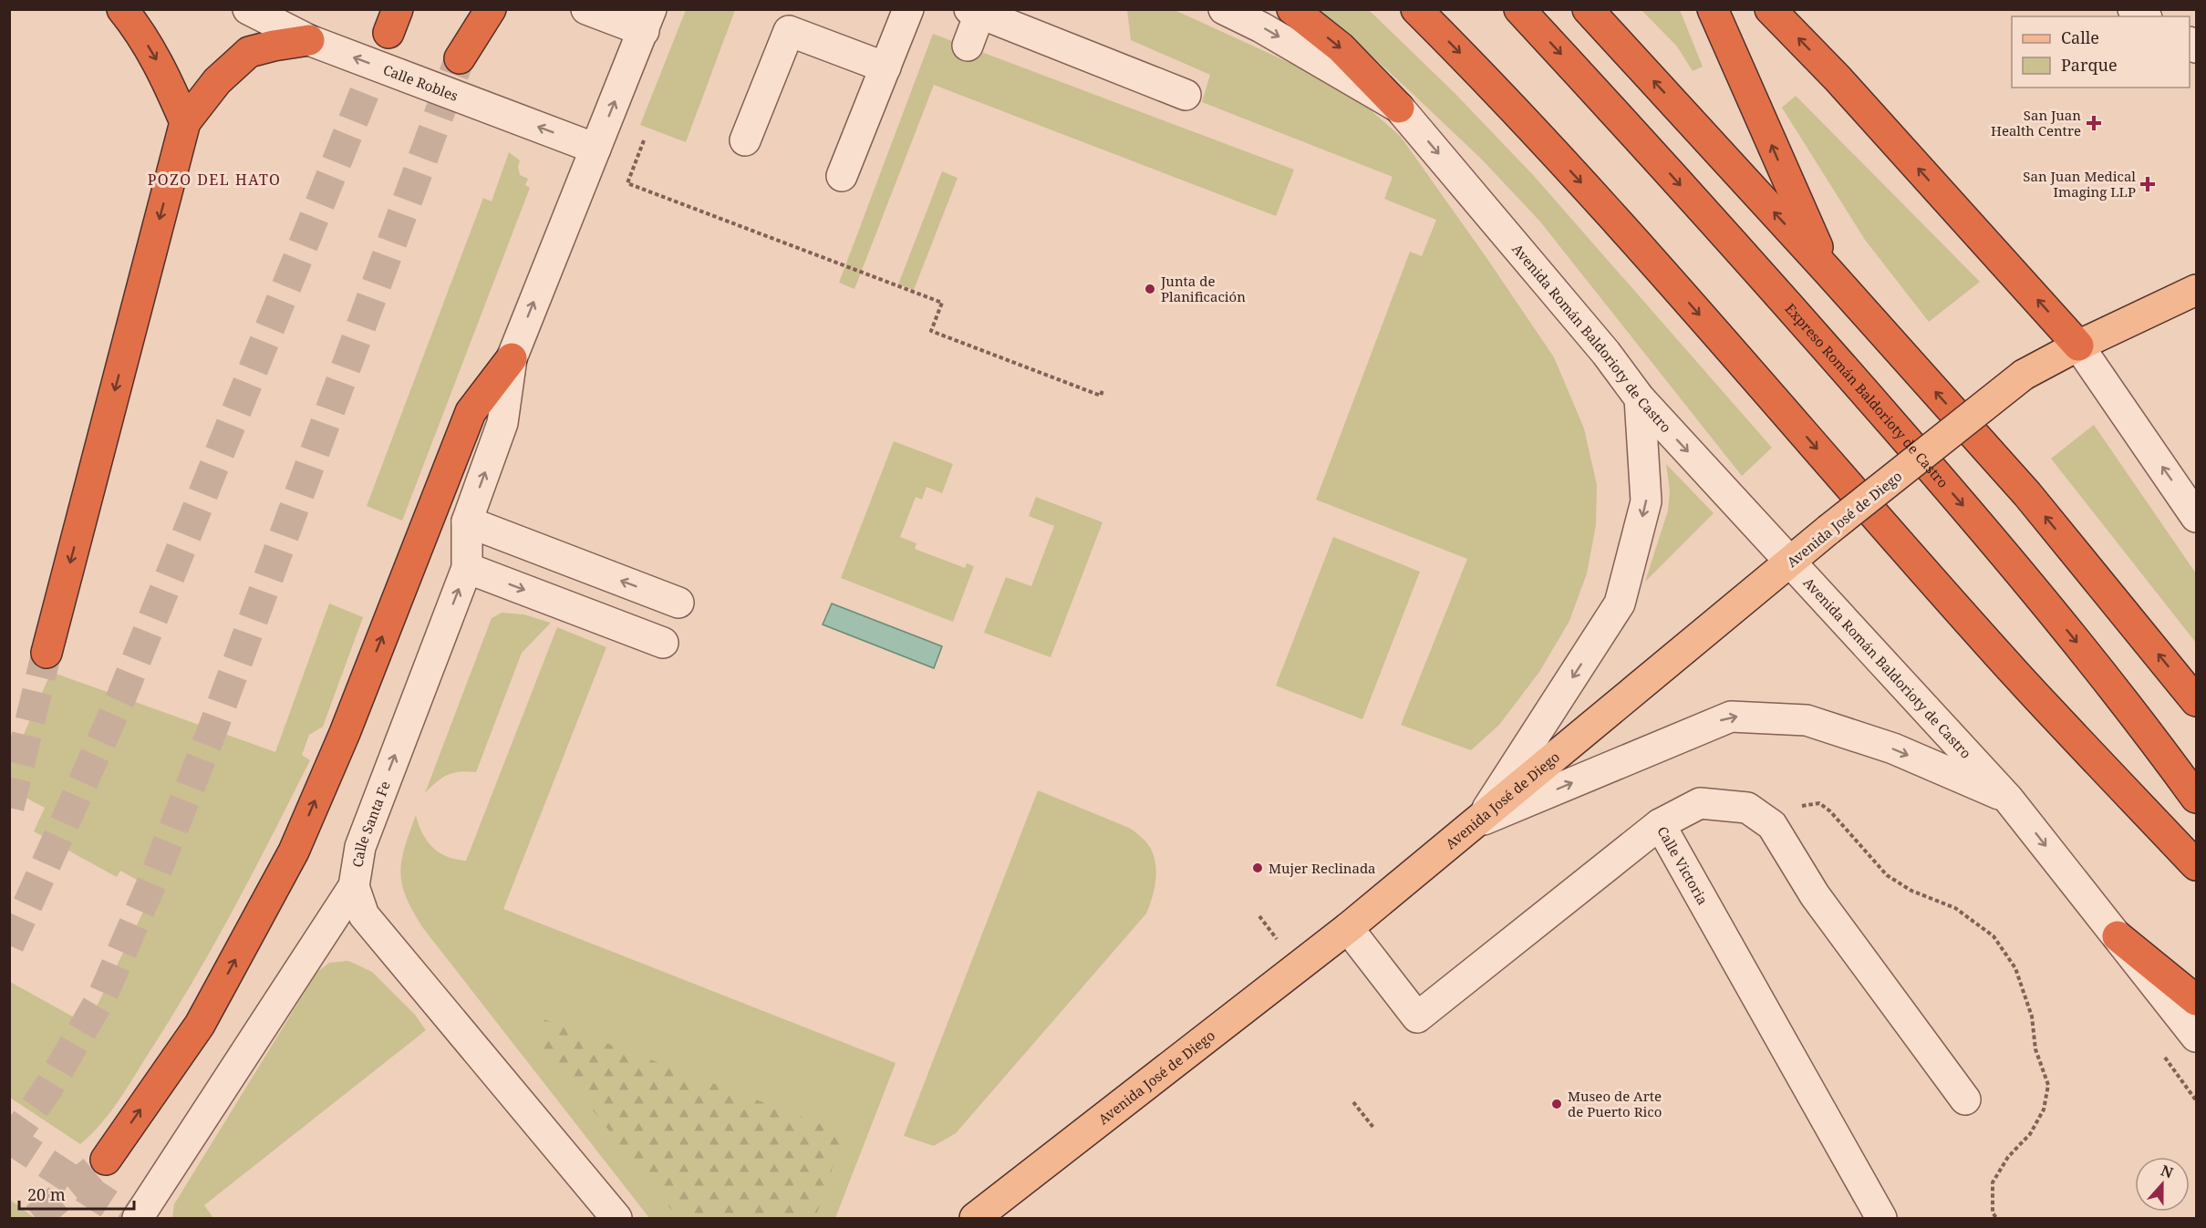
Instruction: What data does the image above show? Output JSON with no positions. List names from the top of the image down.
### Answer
{
  "streets": {
    "highway": ["Expreso Román Baldorioty de Castro"],
    "main road": ["Avenida José de Diego"],
    "street": [
      "Calle Robles",
      "Avenida Román Baldorioty de Castro",
      "Calle Santa Fe",
      "Calle Victoria"
    ]
  },
  "crossings": [
    ["Calle Robles", "Calle Santa Fe"],
    ["Avenida Román Baldorioty de Castro", "Avenida José de Diego"],
    ["Avenida José de Diego", "Calle Victoria"]
  ],
  "one_way": ["Calle Robles", "Avenida Román Baldorioty de Castro", "Calle Santa Fe"],
  "districts": ["POZO DEL HATO"],
  "places": {
    "health": ["San Juan Health Centre", "San Juan Medical Imaging LLP"],
    "other": ["Junta de Planificación", "Mujer Reclinada", "Museo de Arte de Puerto Rico"]
  },
  "legend": ["Calle", "Parque"],
  "scale_bar": "20 m",
  "north": "top"
}
